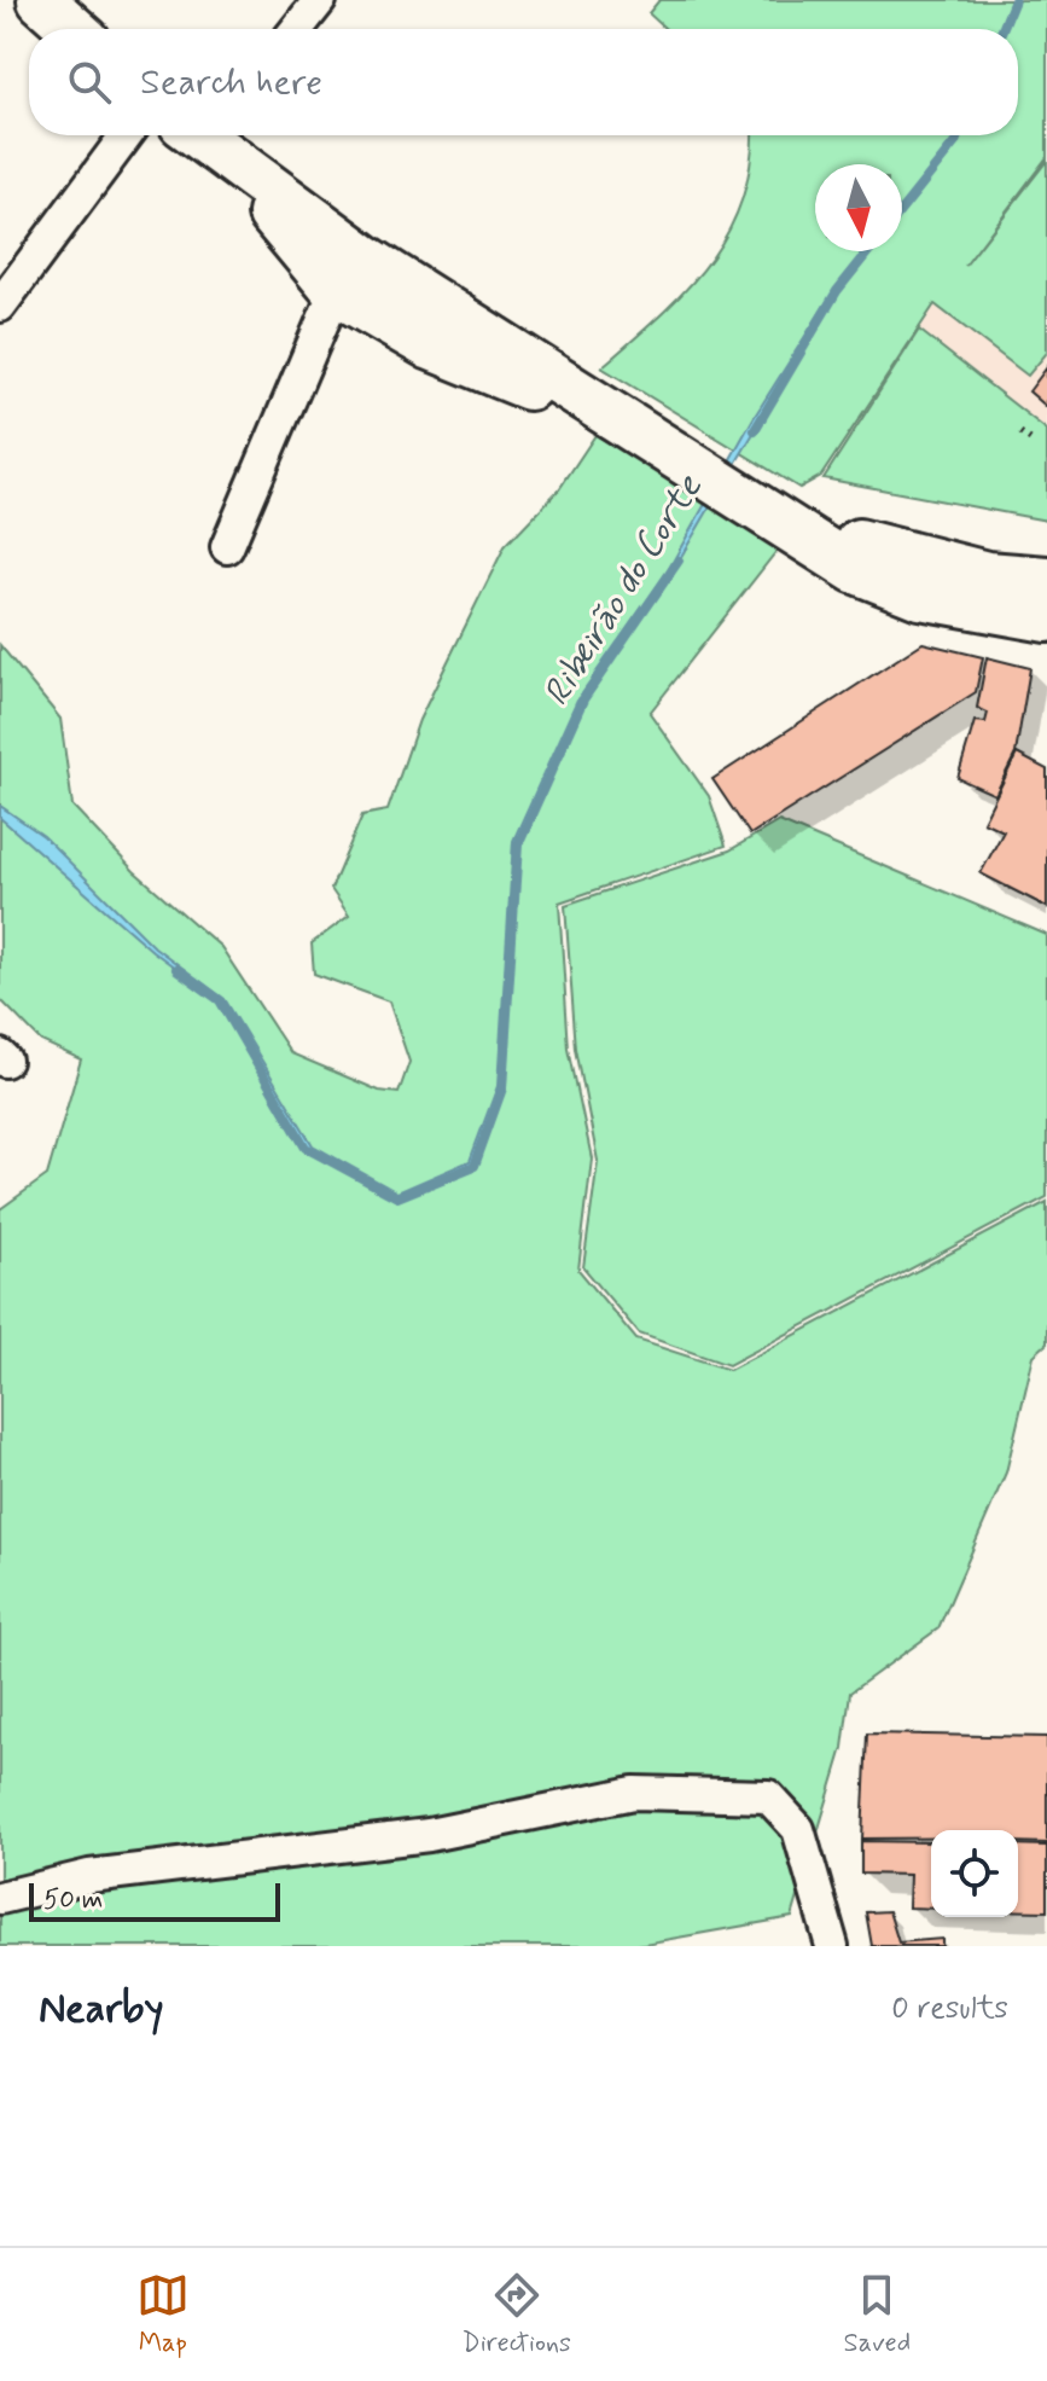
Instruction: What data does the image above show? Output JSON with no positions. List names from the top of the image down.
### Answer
{
  "water": ["Ribeirão do Corte"],
  "scale_bar": "50 m",
  "north": "bottom",
  "page": {
    "search": "Search here",
    "scale": "50 m",
    "heading": ["Nearby", "0 results"],
    "nav": ["Map", "Directions", "Saved"]
  }
}
